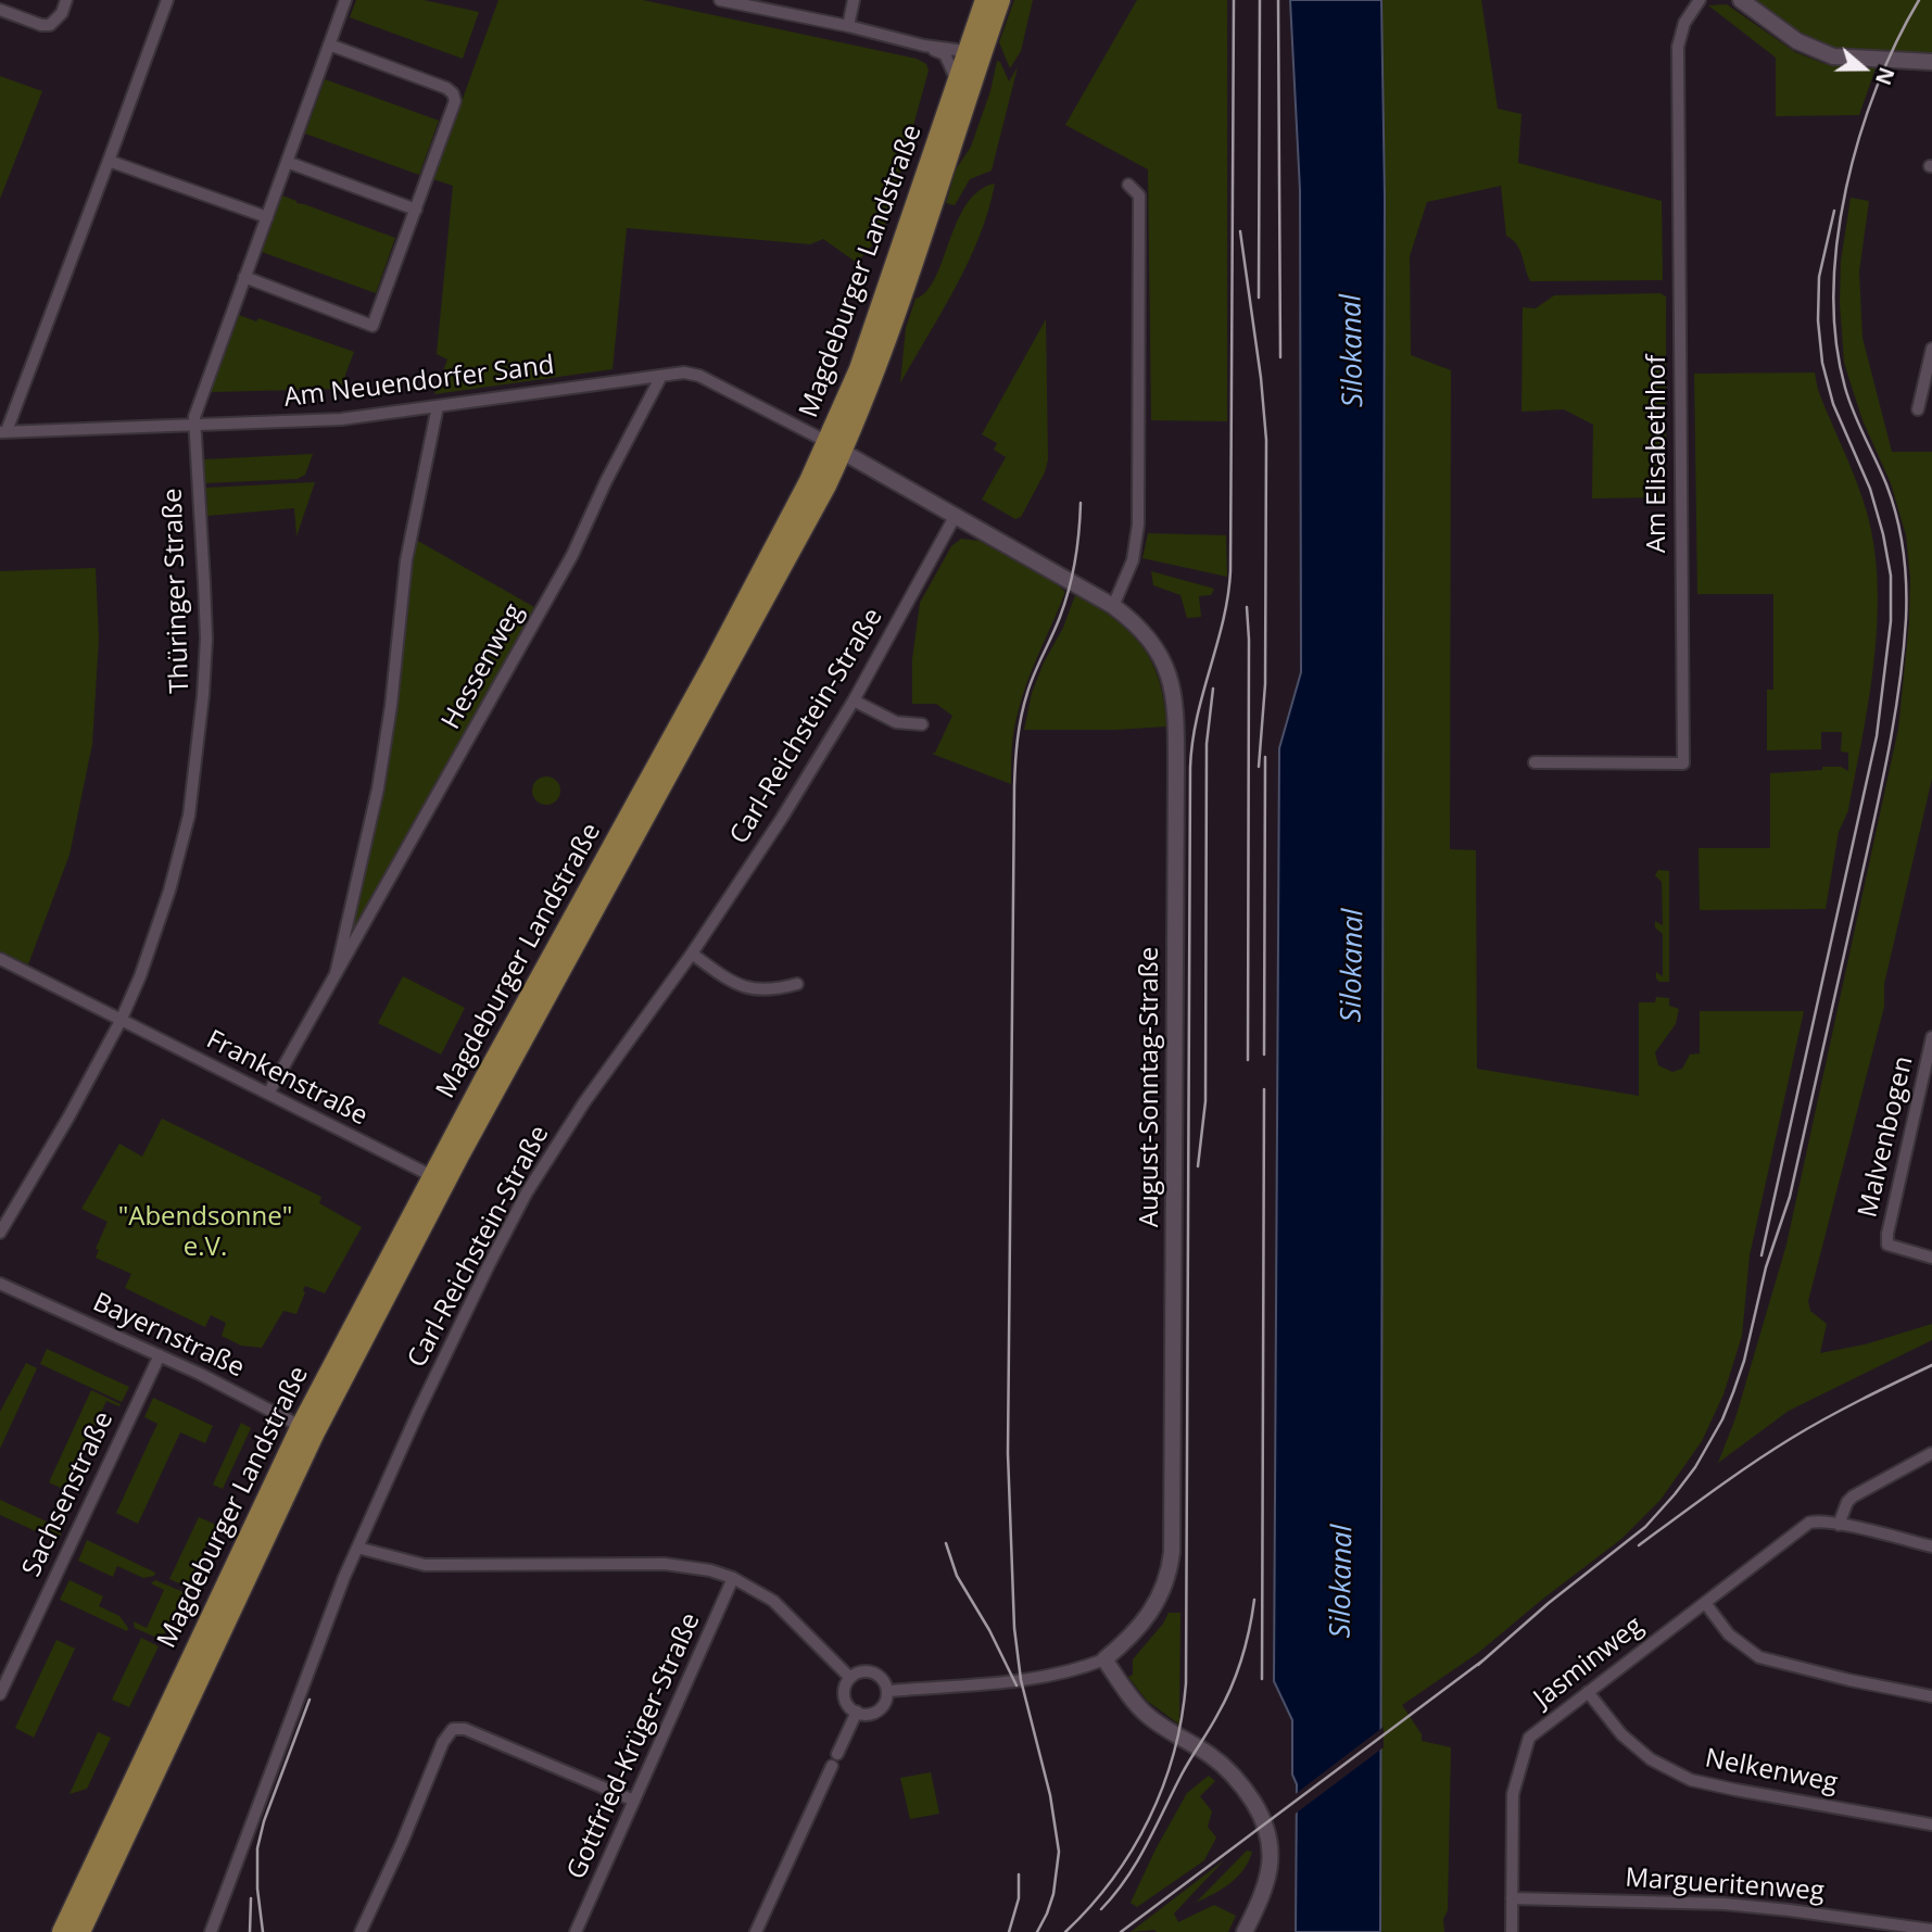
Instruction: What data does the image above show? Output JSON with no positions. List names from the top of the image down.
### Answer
{
  "streets": {
    "main road": ["Magdeburger Landstraße"],
    "street": [
      "Am Neuendorfer Sand",
      "Am Elisabethhof",
      "Thüringer Straße",
      "Hessenweg",
      "Carl-Reichstein-Straße",
      "Frankenstraße",
      "August-Sonntag-Straße",
      "Malvenbogen",
      "Bayernstraße",
      "Sachsenstraße",
      "Jasminweg",
      "Gottfried-Krüger-Straße",
      "Nelkenweg",
      "Margueritenweg"
    ]
  },
  "crossings": [
    ["Magdeburger Landstraße", "Am Neuendorfer Sand"],
    ["Magdeburger Landstraße", "Frankenstraße"],
    ["Magdeburger Landstraße", "August-Sonntag-Straße"],
    ["Magdeburger Landstraße", "Bayernstraße"],
    ["Am Neuendorfer Sand", "Thüringer Straße"],
    ["Am Neuendorfer Sand", "Hessenweg"],
    ["Am Neuendorfer Sand", "August-Sonntag-Straße"],
    ["Thüringer Straße", "Frankenstraße"],
    ["Hessenweg", "Frankenstraße"],
    ["Carl-Reichstein-Straße", "August-Sonntag-Straße"],
    ["Bayernstraße", "Sachsenstraße"],
    ["Jasminweg", "Nelkenweg"],
    ["Jasminweg", "Margueritenweg"]
  ],
  "water": ["Silokanal"],
  "parks": ["\"Abendsonne\" e.V."],
  "north": "right"
}
